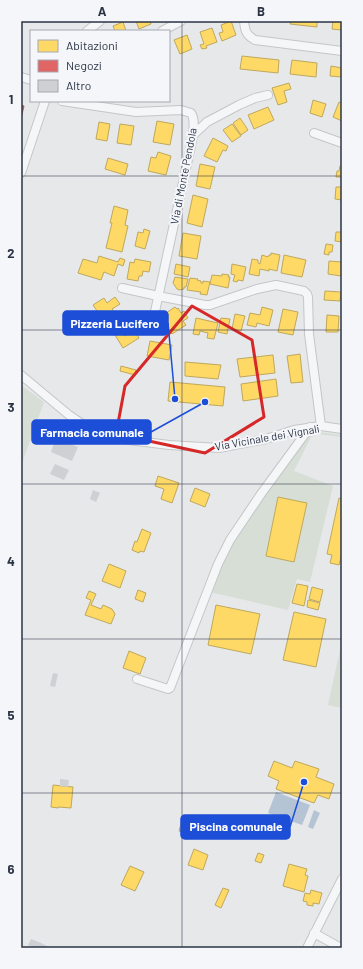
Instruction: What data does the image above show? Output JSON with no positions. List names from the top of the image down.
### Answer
{
  "streets": {
    "street": ["Via di Monte Pendola", "Via Vicinale dei Vignali"]
  },
  "places": ["Pizzeria Lucifero", "Farmacia comunale", "Piscina comunale"],
  "legend": ["Abitazioni", "Negozi", "Altro"],
  "grid": {
    "columns": ["A", "B"],
    "rows": [
      "1",
      "2",
      "3",
      "4",
      "5",
      "6"
    ]
  }
}
